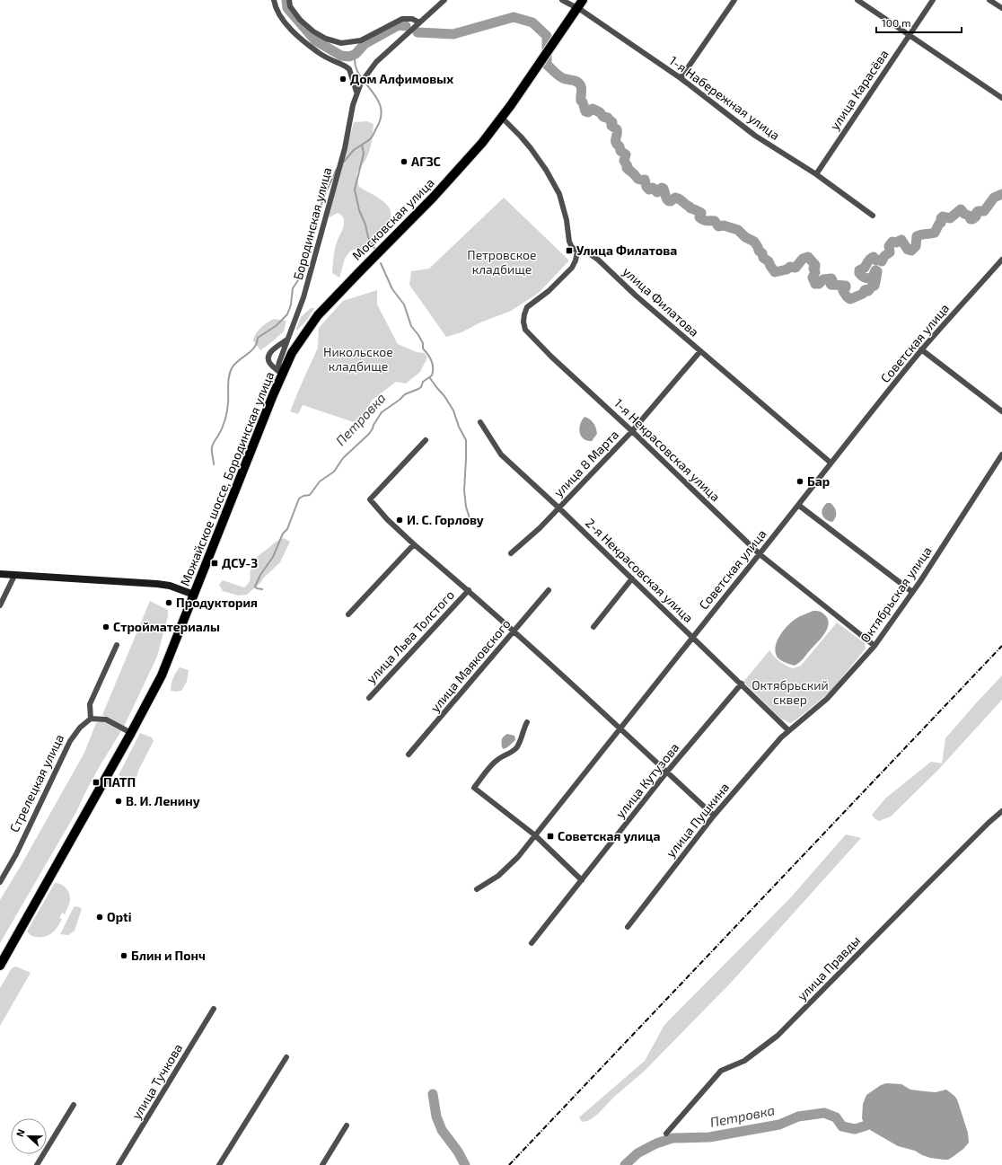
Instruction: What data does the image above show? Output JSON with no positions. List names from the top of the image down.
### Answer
{
  "streets": {
    "main road": ["Московская улица", "Можайское шоссе, Бородинская улица"],
    "street": [
      "улица Карасёва",
      "1-я Набережная улица",
      "Бородинская улица",
      "улица Филатова",
      "Советская улица",
      "1-я Некрасовская улица",
      "улица 8 Марта",
      "2-я Некрасовская улица",
      "Октябрьская улица",
      "улица Льва Толстого",
      "улица Маяковского",
      "улица Кутузова",
      "Стрелецкая улица",
      "улица Пушкина",
      "улица Правды",
      "улица Тучкова"
    ]
  },
  "crossings": [
    ["улица Карасёва", "1-я Набережная улица"],
    ["1-я Набережная улица", "Московская улица"],
    ["Московская улица", "Можайское шоссе, Бородинская улица"],
    ["Бородинская улица", "Можайское шоссе, Бородинская улица"],
    ["улица Филатова", "Советская улица"],
    ["улица Филатова", "1-я Некрасовская улица"],
    ["улица Филатова", "улица 8 Марта"],
    ["Советская улица", "1-я Некрасовская улица"],
    ["Советская улица", "2-я Некрасовская улица"],
    ["1-я Некрасовская улица", "улица 8 Марта"],
    ["1-я Некрасовская улица", "Октябрьская улица"],
    ["улица 8 Марта", "2-я Некрасовская улица"],
    ["2-я Некрасовская улица", "Октябрьская улица"],
    ["2-я Некрасовская улица", "улица Кутузова"],
    ["2-я Некрасовская улица", "улица Пушкина"],
    ["Октябрьская улица", "улица Пушкина"]
  ],
  "water": ["Петровка"],
  "parks": ["Петровское кладбище", "Никольское кладбище", "Октябрьский сквер"],
  "places": {
    "other": [
      "Дом Алфимовых",
      "АГЗС",
      "Бар",
      "И. С. Горлову",
      "Продуктория",
      "Стройматериалы",
      "В. И. Ленину",
      "Opti",
      "Блин и Понч"
    ],
    "transit": [
      "Улица Филатова",
      "ДСУ-3",
      "ПАТП",
      "Советская улица"
    ]
  },
  "scale_bar": "100 m",
  "north": "left"
}
